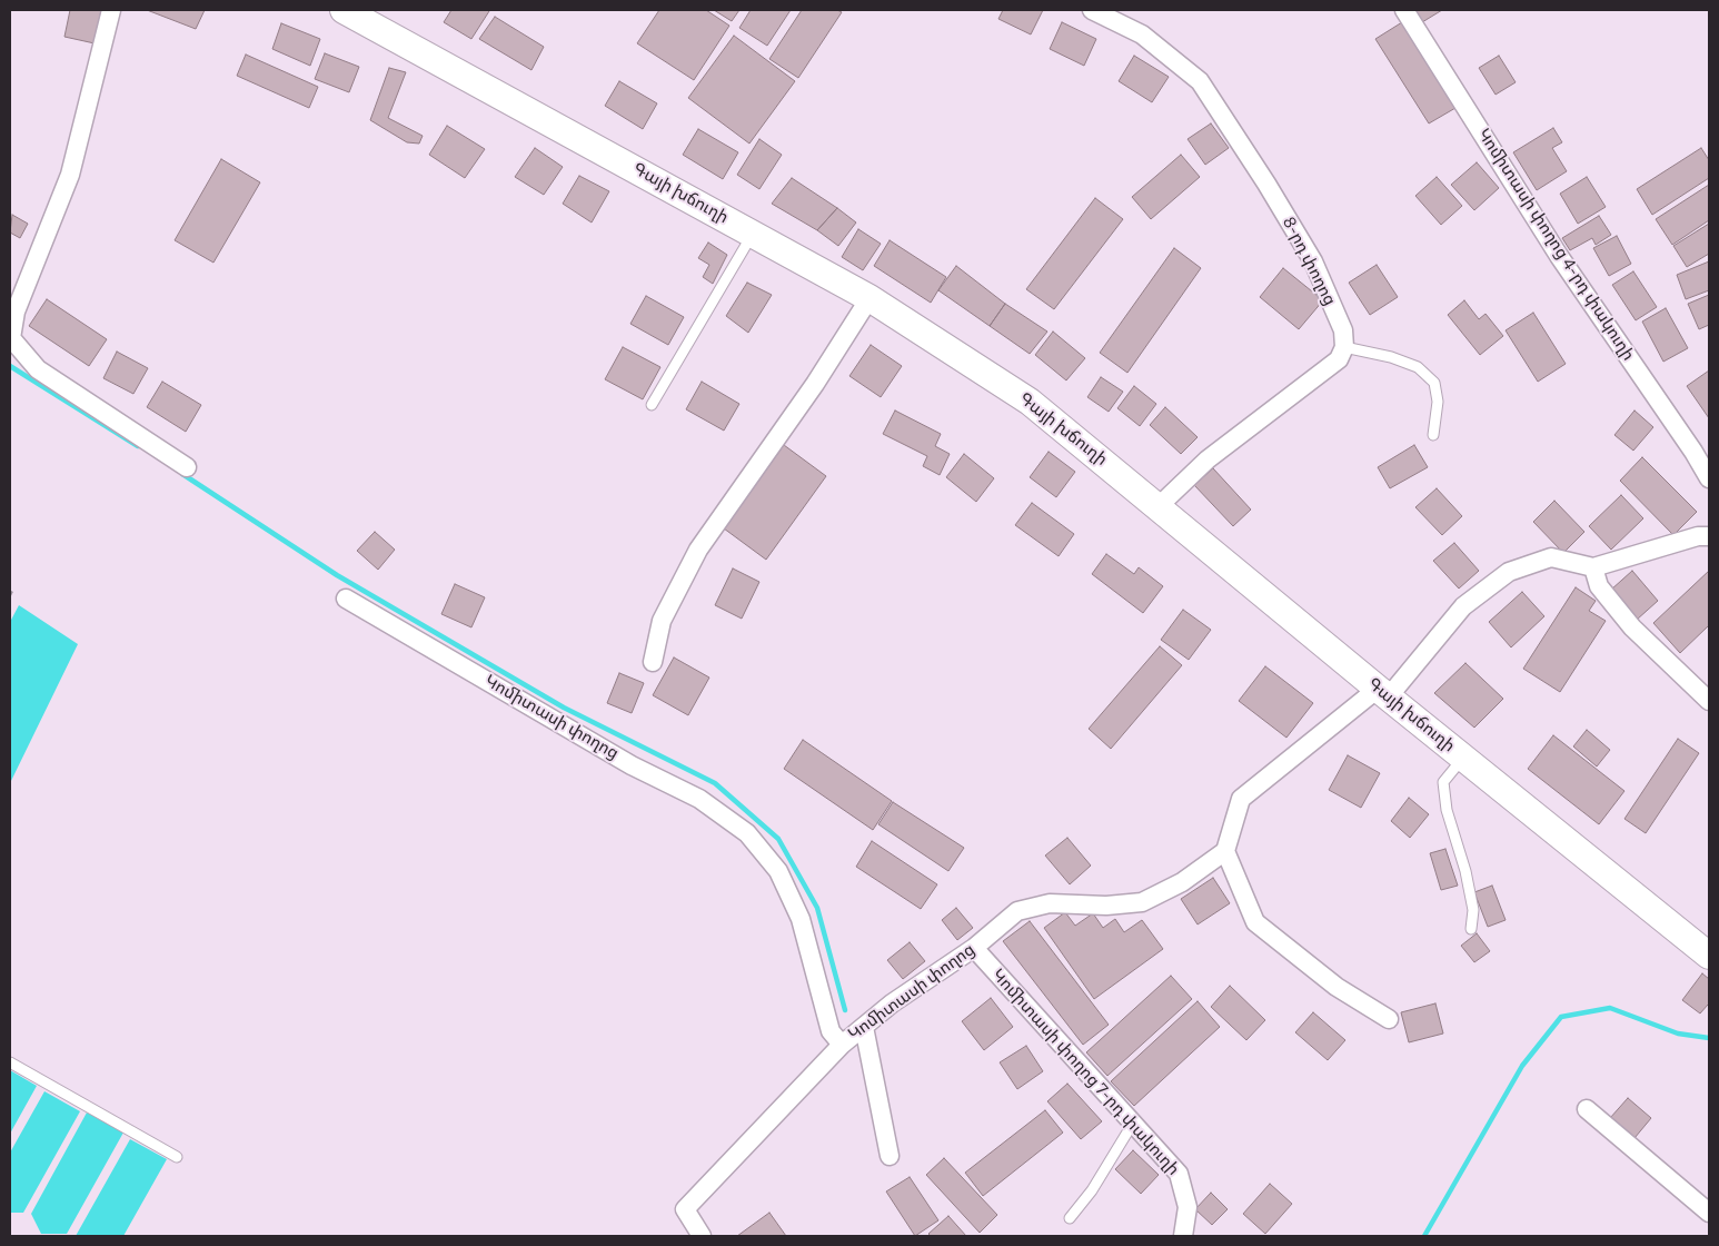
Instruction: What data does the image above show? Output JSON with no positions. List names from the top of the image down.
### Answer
{
  "streets": {
    "main road": ["Գայի խճուղի"],
    "street": [
      "Կոմիտասի փողոց 4-րդ փակուղի",
      "8-րդ փողոց",
      "Կոմիտասի փողոց",
      "Կոմիտասի փողոց 7-րդ փակուղի"
    ]
  },
  "crossings": [
    ["Կոմիտասի փողոց", "Կոմիտասի փողոց 7-րդ փակուղի"]
  ]
}
